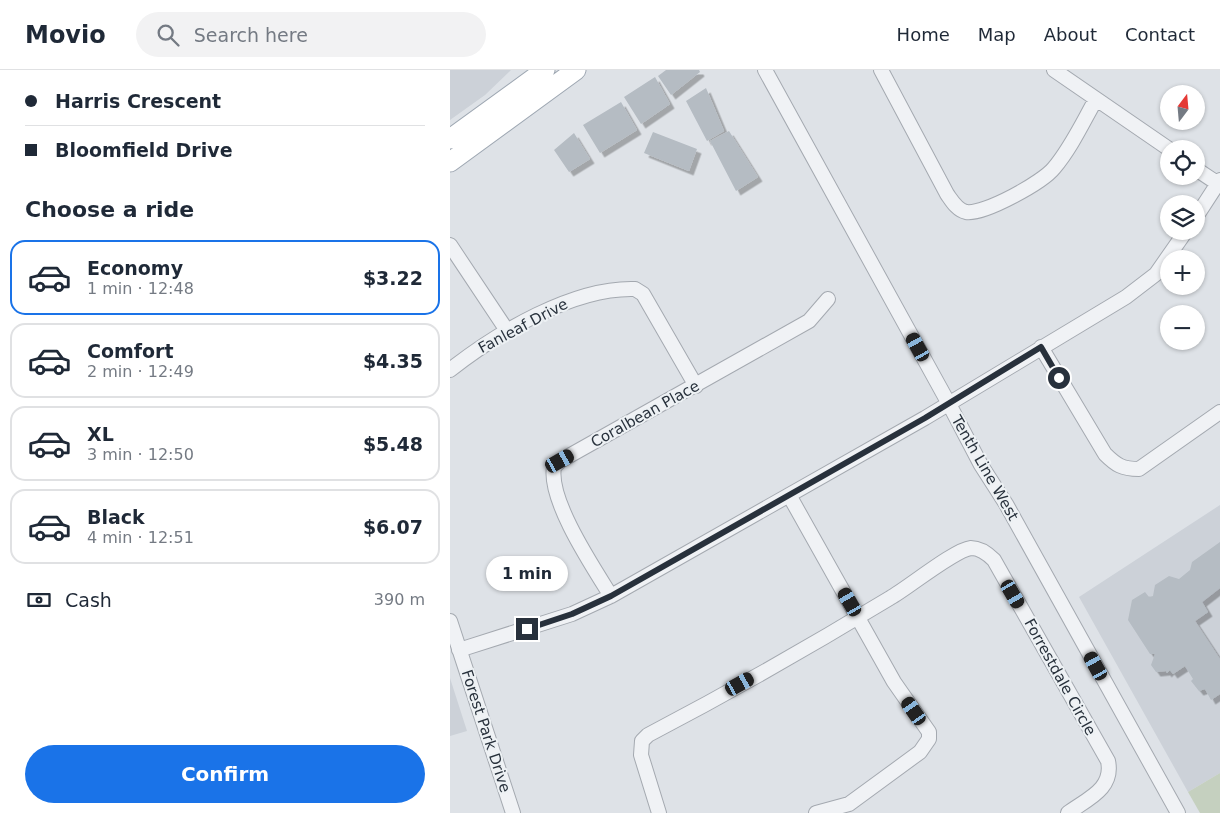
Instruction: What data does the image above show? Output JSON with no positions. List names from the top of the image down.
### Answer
{
  "streets": {
    "street": [
      "Fanleaf Drive",
      "Coralbean Place",
      "Tenth Line West",
      "Forrestdale Circle",
      "Forest Park Drive"
    ]
  },
  "crossings": [
    ["Fanleaf Drive", "Coralbean Place"]
  ],
  "north": "top",
  "page": {
    "header": "Movio",
    "search": "Search here",
    "nav": [
      "Home",
      "Map",
      "About",
      "Contact"
    ],
    "banner": ["Harris Crescent", "Bloomfield Drive"],
    "map_buttons": ["+", "−"],
    "heading": "Choose a ride",
    "list": [
      {
        "name": "Economy",
        "note": "1 min · 12:48",
        "value": "$3.22"
      },
      {
        "name": "Comfort",
        "note": "2 min · 12:49",
        "value": "$4.35"
      },
      {
        "name": "XL",
        "note": "3 min · 12:50",
        "value": "$5.48"
      },
      {
        "name": "Black",
        "note": "4 min · 12:51",
        "value": "$6.07"
      }
    ],
    "bubble": "1 min",
    "pay": ["Cash", "390 m"],
    "buttons": "Confirm"
  }
}
